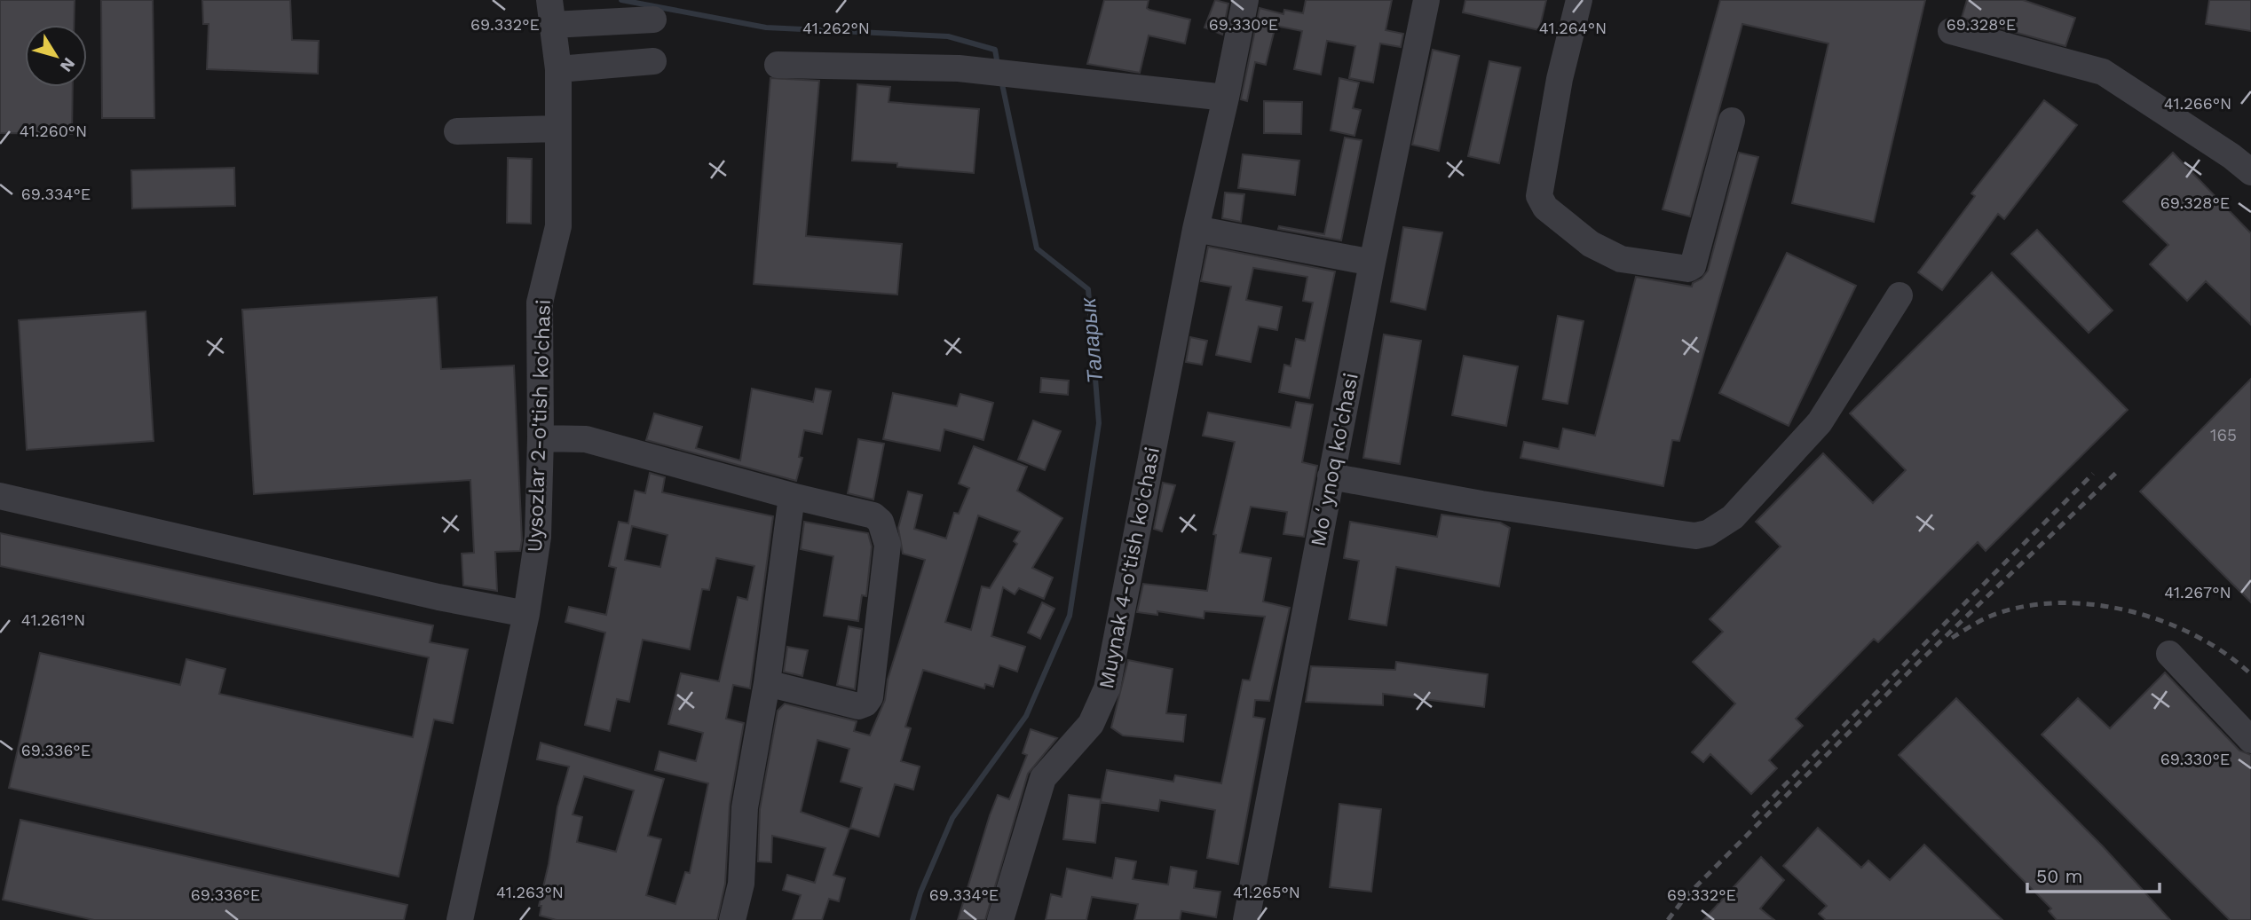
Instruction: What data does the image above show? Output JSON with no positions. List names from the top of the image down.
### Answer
{
  "streets": {
    "street": ["Uysozlar 2-o'tish ko'chasi", "Moʻynoq ko'chasi", "Muynak 4-o'tish ko'chasi"]
  },
  "water": ["Таларык"],
  "house_numbers": ["165"],
  "scale_bar": "50 m",
  "north": "bottom right",
  "coordinates": [
    "69.332°E",
    "69.330°E",
    "69.328°E",
    "41.262°N",
    "41.264°N",
    "41.266°N",
    "41.260°N",
    "69.334°E",
    "41.267°N",
    "41.261°N",
    "69.336°E",
    "41.263°N",
    "41.265°N"
  ]
}
